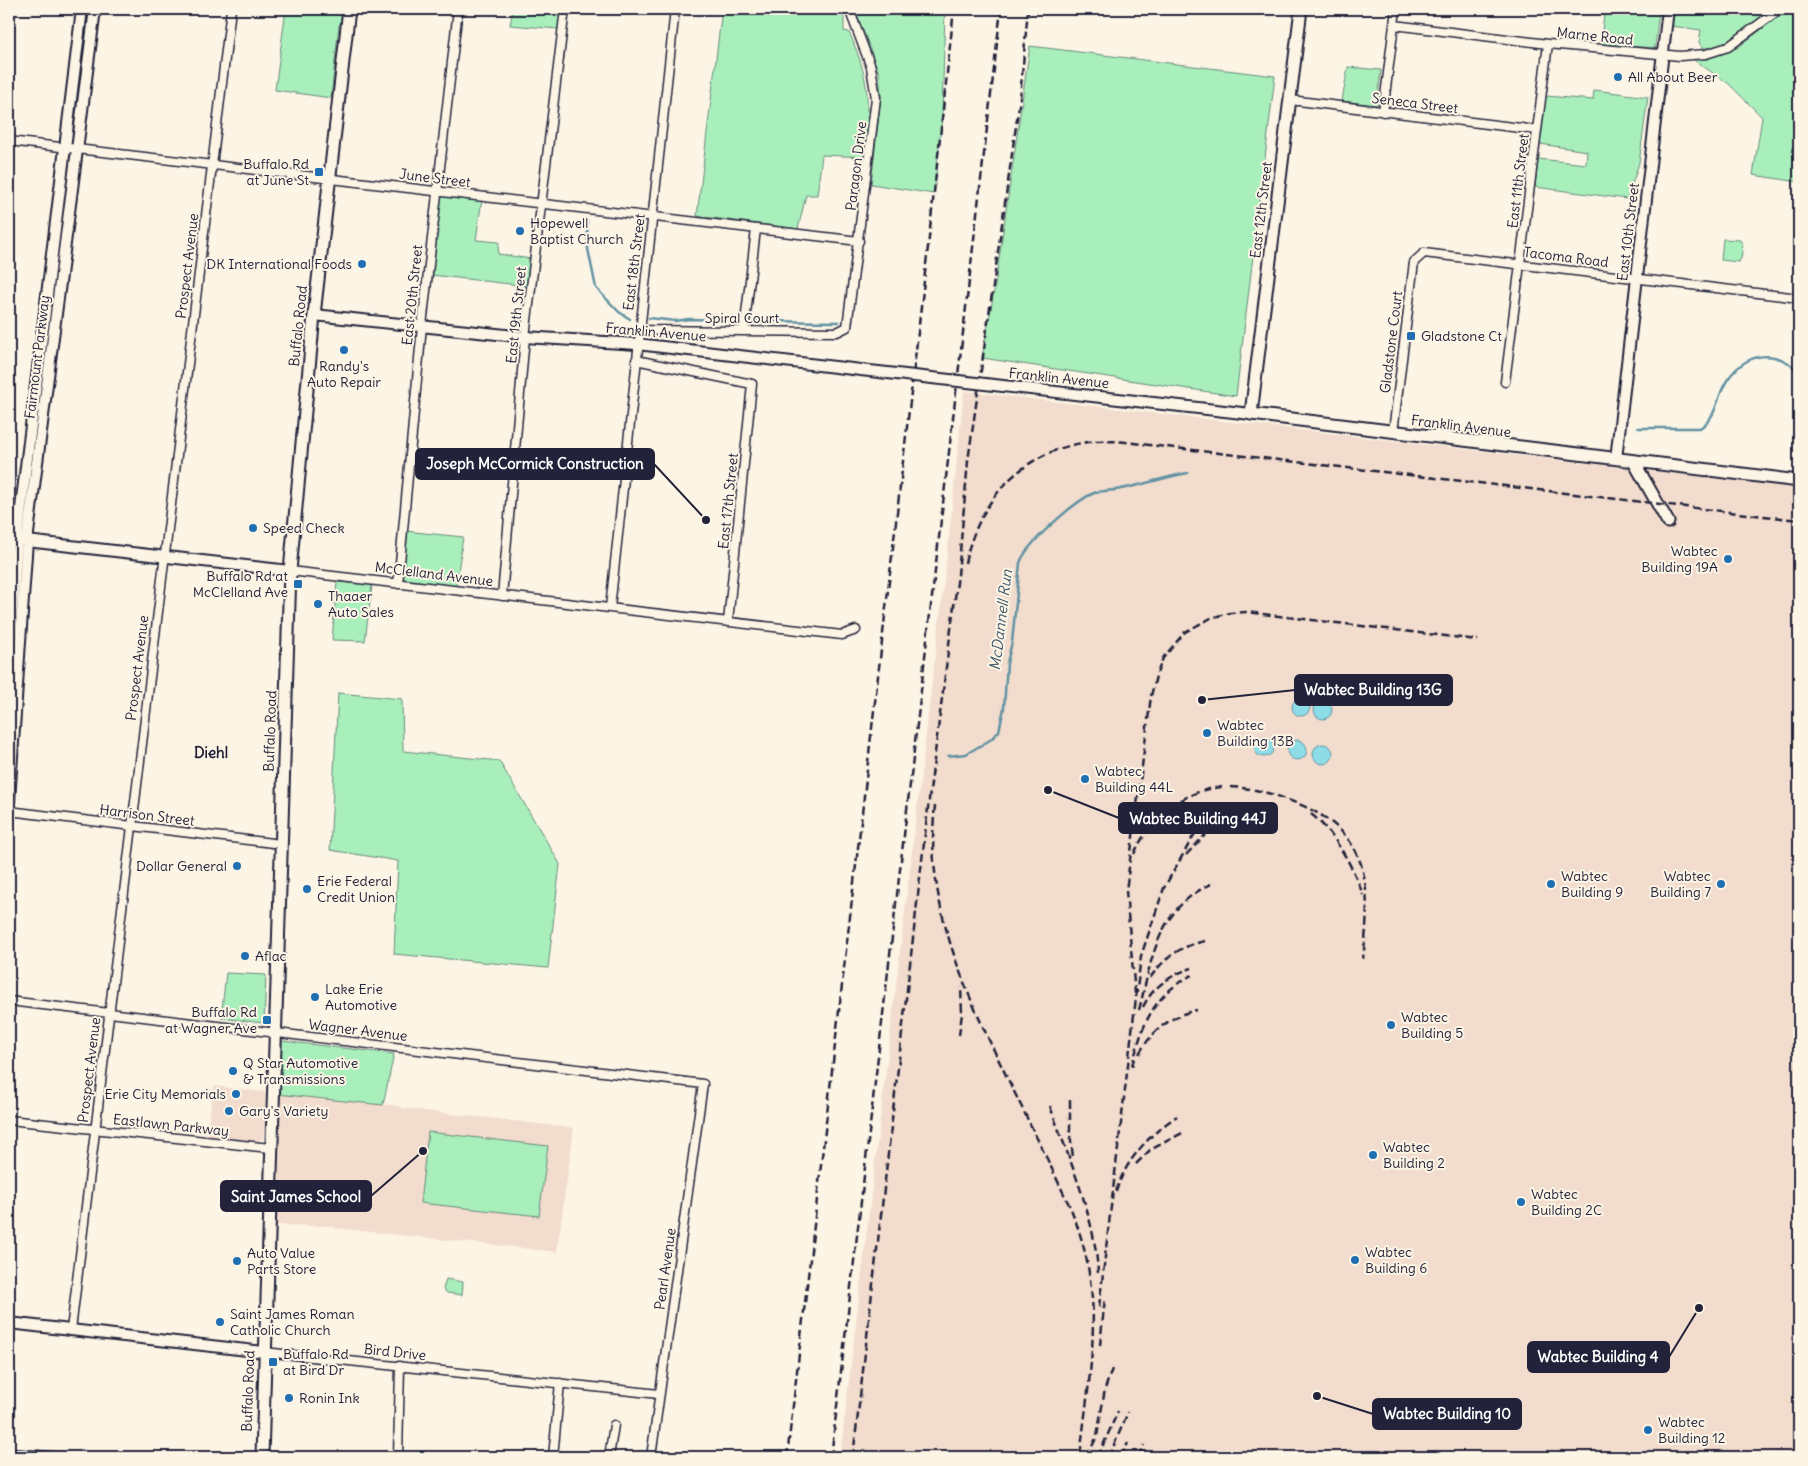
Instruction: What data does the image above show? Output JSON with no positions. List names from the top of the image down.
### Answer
{
  "streets": {
    "main road": ["East 12th Street", "Buffalo Road", "Franklin Avenue"],
    "street": [
      "Marne Road",
      "Seneca Street",
      "Paragon Drive",
      "June Street",
      "East 11th Street",
      "East 10th Street",
      "Tacoma Road",
      "East 18th Street",
      "Prospect Avenue",
      "East 20th Street",
      "East 19th Street",
      "Spiral Court",
      "Gladstone Court",
      "Fairmount Parkway",
      "East 17th Street",
      "McClelland Avenue",
      "Harrison Street",
      "Wagner Avenue",
      "Eastlawn Parkway",
      "Pearl Avenue",
      "Bird Drive"
    ]
  },
  "crossings": [
    ["Marne Road", "East 11th Street"],
    ["Marne Road", "East 10th Street"],
    ["Seneca Street", "East 11th Street"],
    ["Seneca Street", "East 12th Street"],
    ["Paragon Drive", "June Street"],
    ["Paragon Drive", "Spiral Court"],
    ["June Street", "East 18th Street"],
    ["June Street", "Prospect Avenue"],
    ["June Street", "East 20th Street"],
    ["June Street", "East 19th Street"],
    ["June Street", "Buffalo Road"],
    ["June Street", "Fairmount Parkway"],
    ["East 11th Street", "Tacoma Road"],
    ["East 12th Street", "Franklin Avenue"],
    ["East 10th Street", "Tacoma Road"],
    ["East 10th Street", "Franklin Avenue"],
    ["Tacoma Road", "Gladstone Court"],
    ["East 18th Street", "Spiral Court"],
    ["East 18th Street", "Franklin Avenue"],
    ["East 18th Street", "East 17th Street"],
    ["East 18th Street", "McClelland Avenue"],
    ["Prospect Avenue", "McClelland Avenue"],
    ["Prospect Avenue", "Harrison Street"],
    ["Prospect Avenue", "Wagner Avenue"],
    ["Prospect Avenue", "Eastlawn Parkway"],
    ["Prospect Avenue", "Bird Drive"],
    ["East 20th Street", "Franklin Avenue"],
    ["East 20th Street", "McClelland Avenue"],
    ["East 19th Street", "Franklin Avenue"],
    ["East 19th Street", "McClelland Avenue"],
    ["Buffalo Road", "Franklin Avenue"],
    ["Buffalo Road", "McClelland Avenue"],
    ["Buffalo Road", "Harrison Street"],
    ["Buffalo Road", "Wagner Avenue"],
    ["Buffalo Road", "Eastlawn Parkway"],
    ["Buffalo Road", "Bird Drive"],
    ["Franklin Avenue", "Gladstone Court"],
    ["Fairmount Parkway", "McClelland Avenue"],
    ["East 17th Street", "McClelland Avenue"],
    ["Wagner Avenue", "Pearl Avenue"],
    ["Pearl Avenue", "Bird Drive"]
  ],
  "districts": ["Diehl"],
  "water": ["McDannell Run"],
  "places": {
    "other": [
      "All About Beer",
      "Hopewell Baptist Church",
      "DK International Foods",
      "Randy's Auto Repair",
      "Joseph McCormick Construction",
      "Speed Check",
      "Wabtec Building 19A",
      "Thaaer Auto Sales",
      "Wabtec Building 13G",
      "Wabtec Building 13B",
      "Wabtec Building 44L",
      "Wabtec Building 44J",
      "Dollar General",
      "Wabtec Building 9",
      "Wabtec Building 7",
      "Erie Federal Credit Union",
      "Aflac",
      "Lake Erie Automotive",
      "Wabtec Building 5",
      "Q Star Automotive & Transmissions",
      "Erie City Memorials",
      "Gary's Variety",
      "Saint James School",
      "Wabtec Building 2",
      "Wabtec Building 2C",
      "Wabtec Building 6",
      "Auto Value Parts Store",
      "Wabtec Building 4",
      "Saint James Roman Catholic Church",
      "Wabtec Building 10",
      "Ronin Ink",
      "Wabtec Building 12"
    ],
    "transit": [
      "Buffalo Rd at June St",
      "Gladstone Ct",
      "Buffalo Rd at McClelland Ave",
      "Buffalo Rd at Wagner Ave",
      "Buffalo Rd at Bird Dr"
    ]
  }
}
